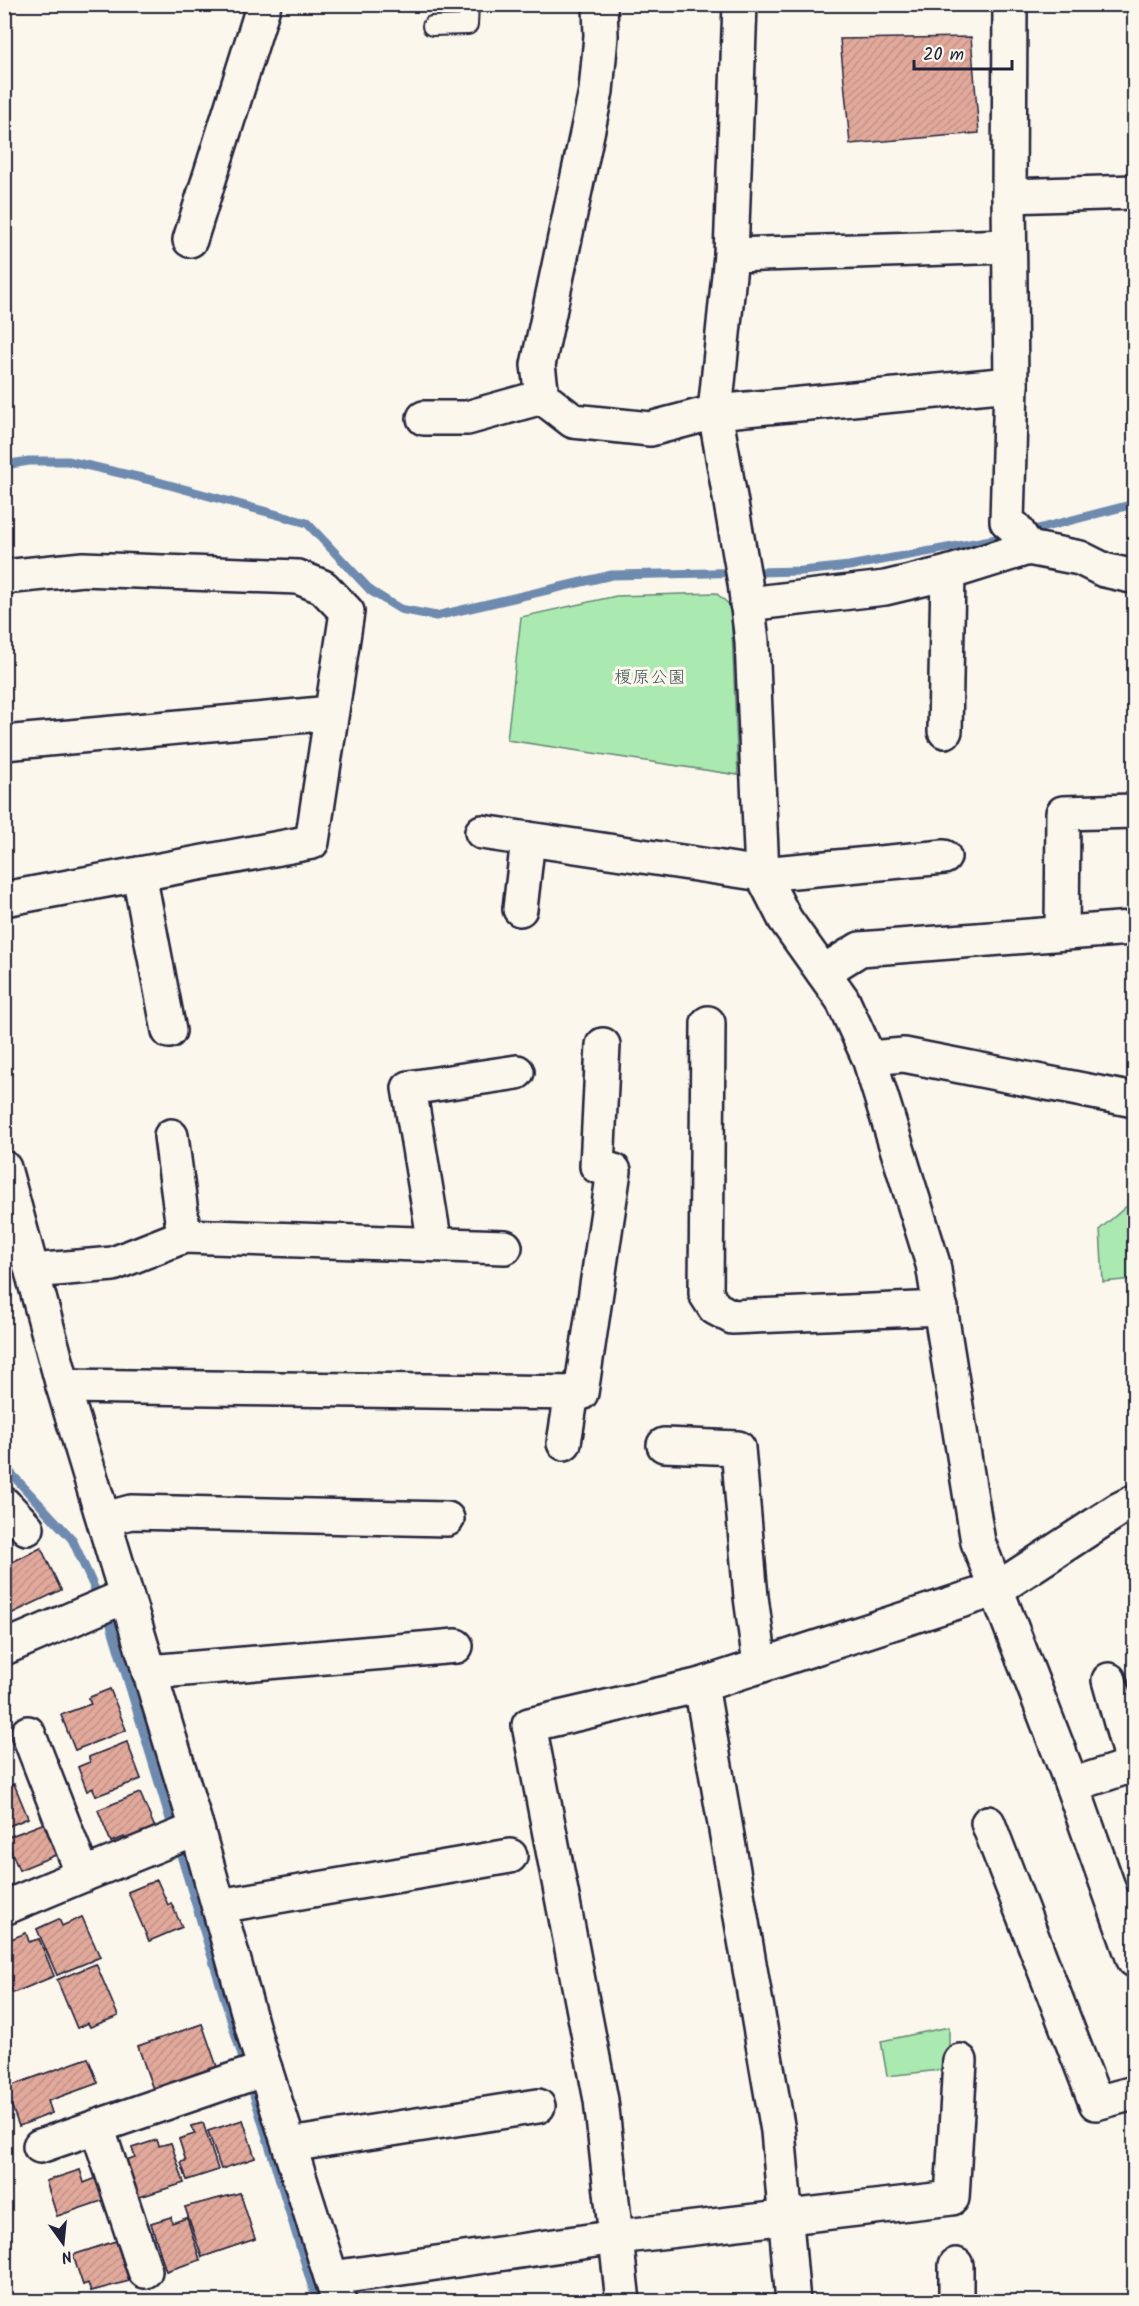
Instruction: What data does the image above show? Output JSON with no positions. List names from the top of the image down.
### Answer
{
  "parks": ["榎原公園"],
  "scale_bar": "20 m",
  "north": "bottom"
}
